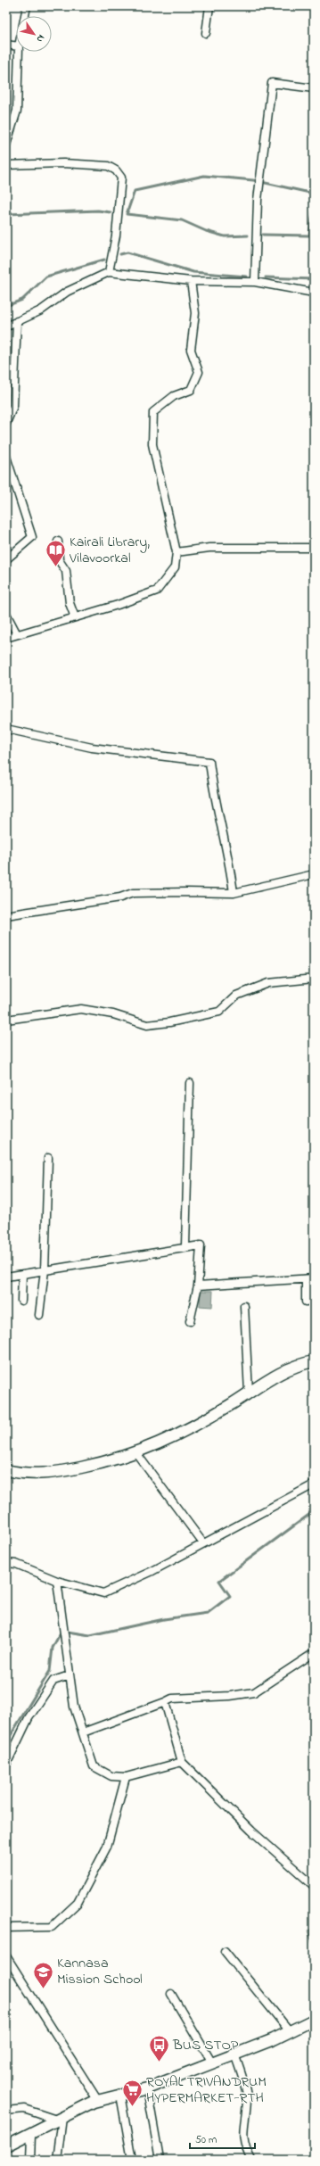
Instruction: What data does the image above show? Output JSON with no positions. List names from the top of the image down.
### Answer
{
  "places": {
    "library": ["Kairali Library, Vilavoorkal"],
    "school or university": ["Kannasa Mission School"],
    "bus stop": ["BUS STOP"],
    "supermarket": ["ROYAL TRIVANDRUM HYPERMARKET-RTH"]
  },
  "scale_bar": "50 m",
  "north": "bottom right"
}
